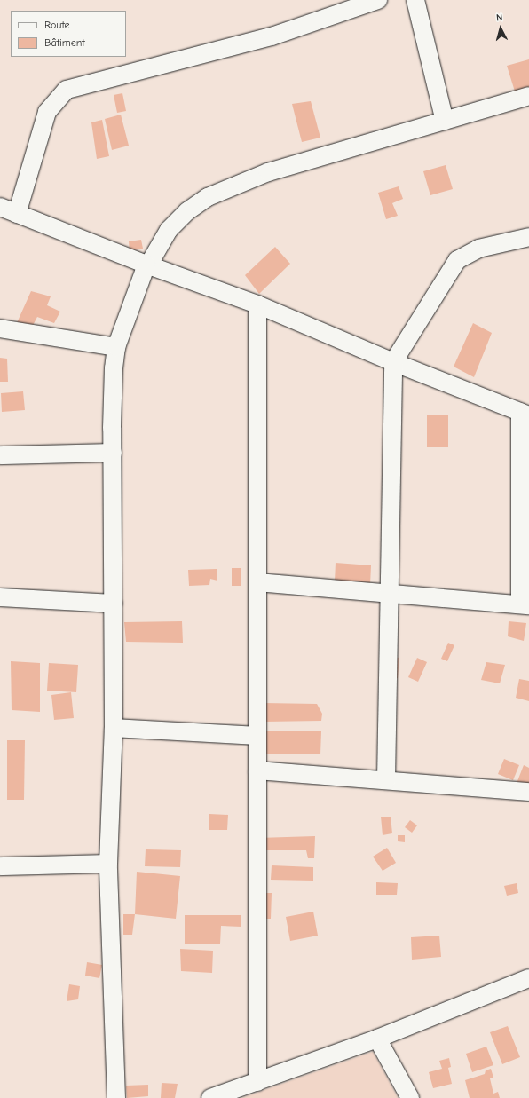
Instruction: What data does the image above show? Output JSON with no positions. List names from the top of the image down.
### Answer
{
  "legend": ["Route", "Bâtiment"],
  "north": "top"
}
